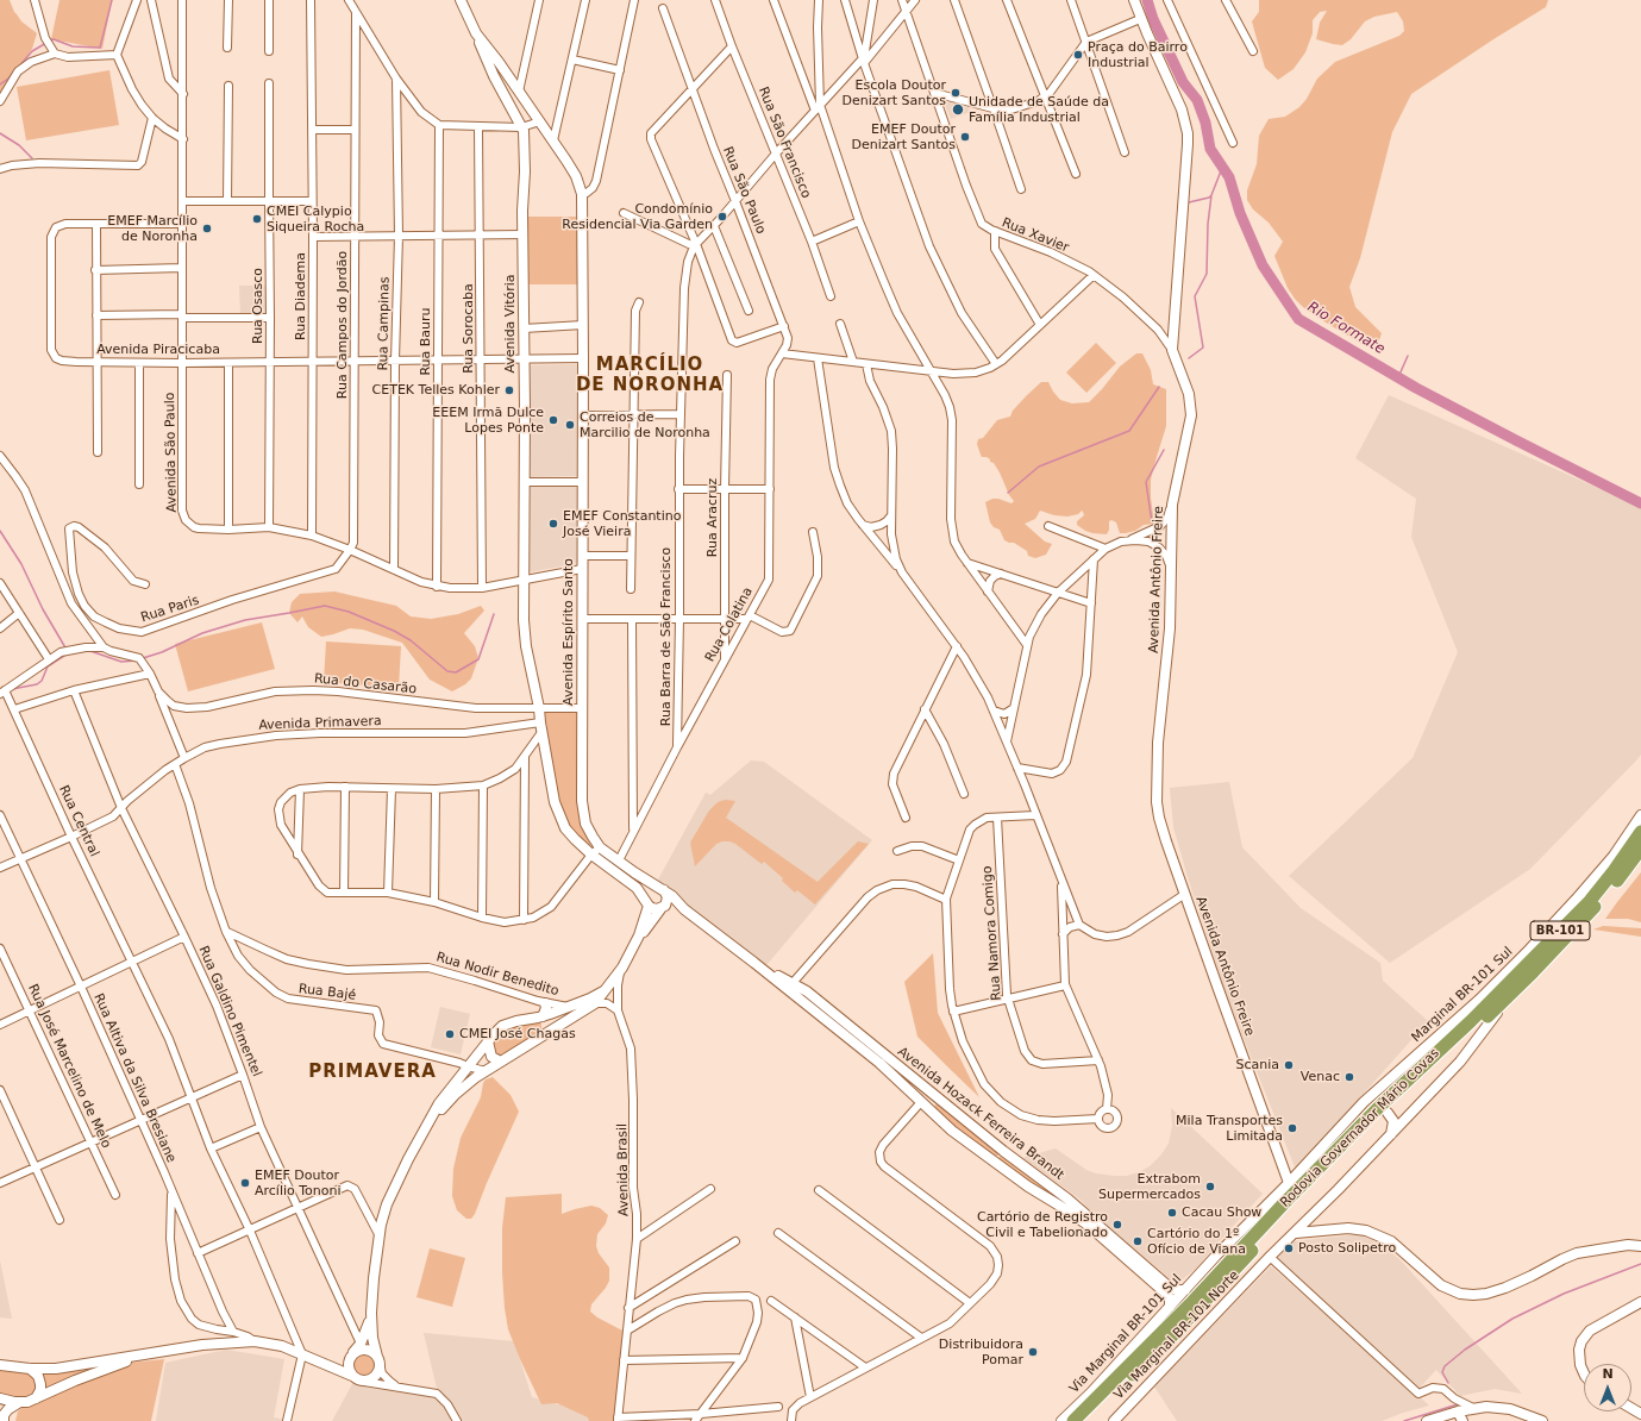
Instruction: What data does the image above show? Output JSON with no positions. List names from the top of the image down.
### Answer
{
  "streets": {
    "highway": ["BR-101", "Rodovia Governador Mário Covas"],
    "street": [
      "Rua São Francisco",
      "Rua São Paulo",
      "Rua Xavier",
      "Rua Diadema",
      "Rua Osasco",
      "Rua Campinas",
      "Avenida Vitória",
      "Rua Campos do Jordão",
      "Rua Sorocaba",
      "Rua Bauru",
      "Avenida Piracicaba",
      "Avenida São Paulo",
      "Rua Aracruz",
      "Avenida Antônio Freire",
      "Rua Paris",
      "Rua Colatina",
      "Avenida Espírito Santo",
      "Rua Barra de São Francisco",
      "Rua do Casarão",
      "Avenida Primavera",
      "Rua Central",
      "Rua Namora Comigo",
      "Rua Nodir Benedito",
      "Rua Bajé",
      "Marginal BR-101 Sul",
      "Rua Galdino Pimentel",
      "Rua José Marcelino de Melo",
      "Rua Altiva da Silva Bresiane",
      "Avenida Hozack Ferreira Brandt",
      "Avenida Brasil",
      "Via Marginal BR-101 Sul",
      "Via Marginal BR-101 Norte"
    ]
  },
  "crossings": [
    ["Rua São Paulo", "Rua Colatina"],
    ["Rua Xavier", "Avenida Antônio Freire"],
    ["Rua Diadema", "Avenida Piracicaba"],
    ["Rua Diadema", "Avenida São Paulo"],
    ["Rua Osasco", "Avenida Piracicaba"],
    ["Rua Osasco", "Avenida São Paulo"],
    ["Rua Campinas", "Avenida Piracicaba"],
    ["Rua Campinas", "Avenida São Paulo"],
    ["Avenida Vitória", "Avenida Piracicaba"],
    ["Avenida Vitória", "Avenida São Paulo"],
    ["Avenida Vitória", "Avenida Espírito Santo"],
    ["Avenida Vitória", "Rua do Casarão"],
    ["Avenida Vitória", "Avenida Primavera"],
    ["Avenida Vitória", "Avenida Hozack Ferreira Brandt"],
    ["Rua Campos do Jordão", "Avenida Piracicaba"],
    ["Rua Campos do Jordão", "Avenida São Paulo"],
    ["Rua Campos do Jordão", "Rua Paris"],
    ["Rua Sorocaba", "Avenida Piracicaba"],
    ["Rua Sorocaba", "Avenida São Paulo"],
    ["Rua Bauru", "Avenida Piracicaba"],
    ["Rua Bauru", "Avenida São Paulo"],
    ["Avenida Piracicaba", "Avenida São Paulo"],
    ["Avenida Piracicaba", "Avenida Espírito Santo"],
    ["Avenida São Paulo", "Rua Paris"],
    ["Avenida São Paulo", "Avenida Espírito Santo"],
    ["Rua Aracruz", "Rua Colatina"],
    ["Avenida Antônio Freire", "Marginal BR-101 Sul"],
    ["Avenida Antônio Freire", "Via Marginal BR-101 Sul"],
    ["Rua Colatina", "Avenida Espírito Santo"],
    ["Rua Colatina", "Rua Barra de São Francisco"],
    ["Avenida Espírito Santo", "Avenida Hozack Ferreira Brandt"],
    ["Rua do Casarão", "Rua Central"],
    ["Avenida Primavera", "Rua Central"],
    ["Avenida Primavera", "Rua Bajé"],
    ["Avenida Primavera", "Rua Galdino Pimentel"],
    ["Avenida Primavera", "Rua Altiva da Silva Bresiane"],
    ["Rua Nodir Benedito", "Rua Bajé"],
    ["Marginal BR-101 Sul", "Via Marginal BR-101 Sul"],
    ["Avenida Hozack Ferreira Brandt", "Via Marginal BR-101 Sul"],
    ["Rodovia Governador Mário Covas", "Via Marginal BR-101 Norte"]
  ],
  "districts": ["MARCÍLIO DE NORONHA", "PRIMAVERA"],
  "water": ["Rio Formate"],
  "places": [
    "Praça do Bairro Industrial",
    "Escola Doutor Denizart Santos",
    "Unidade de Saúde da Família Industrial",
    "EMEF Doutor Denizart Santos",
    "Condomínio Residencial Via Garden",
    "CMEI Calypio Siqueira Rocha",
    "EMEF Marcílio de Noronha",
    "CETEK Telles Kohler",
    "EEEM Irmã Dulce Lopes Ponte",
    "Correios de Marcilio de Noronha",
    "EMEF Constantino José Vieira",
    "CMEI José Chagas",
    "Scania",
    "Venac",
    "Mila Transportes Limitada",
    "EMEF Doutor Arcílio Tononi",
    "Extrabom Supermercados",
    "Cacau Show",
    "Cartório de Registro Civil e Tabelionado",
    "Cartório do 1º Ofício de Viana",
    "Posto Solipetro",
    "Distribuidora Pomar"
  ],
  "north": "top"
}
